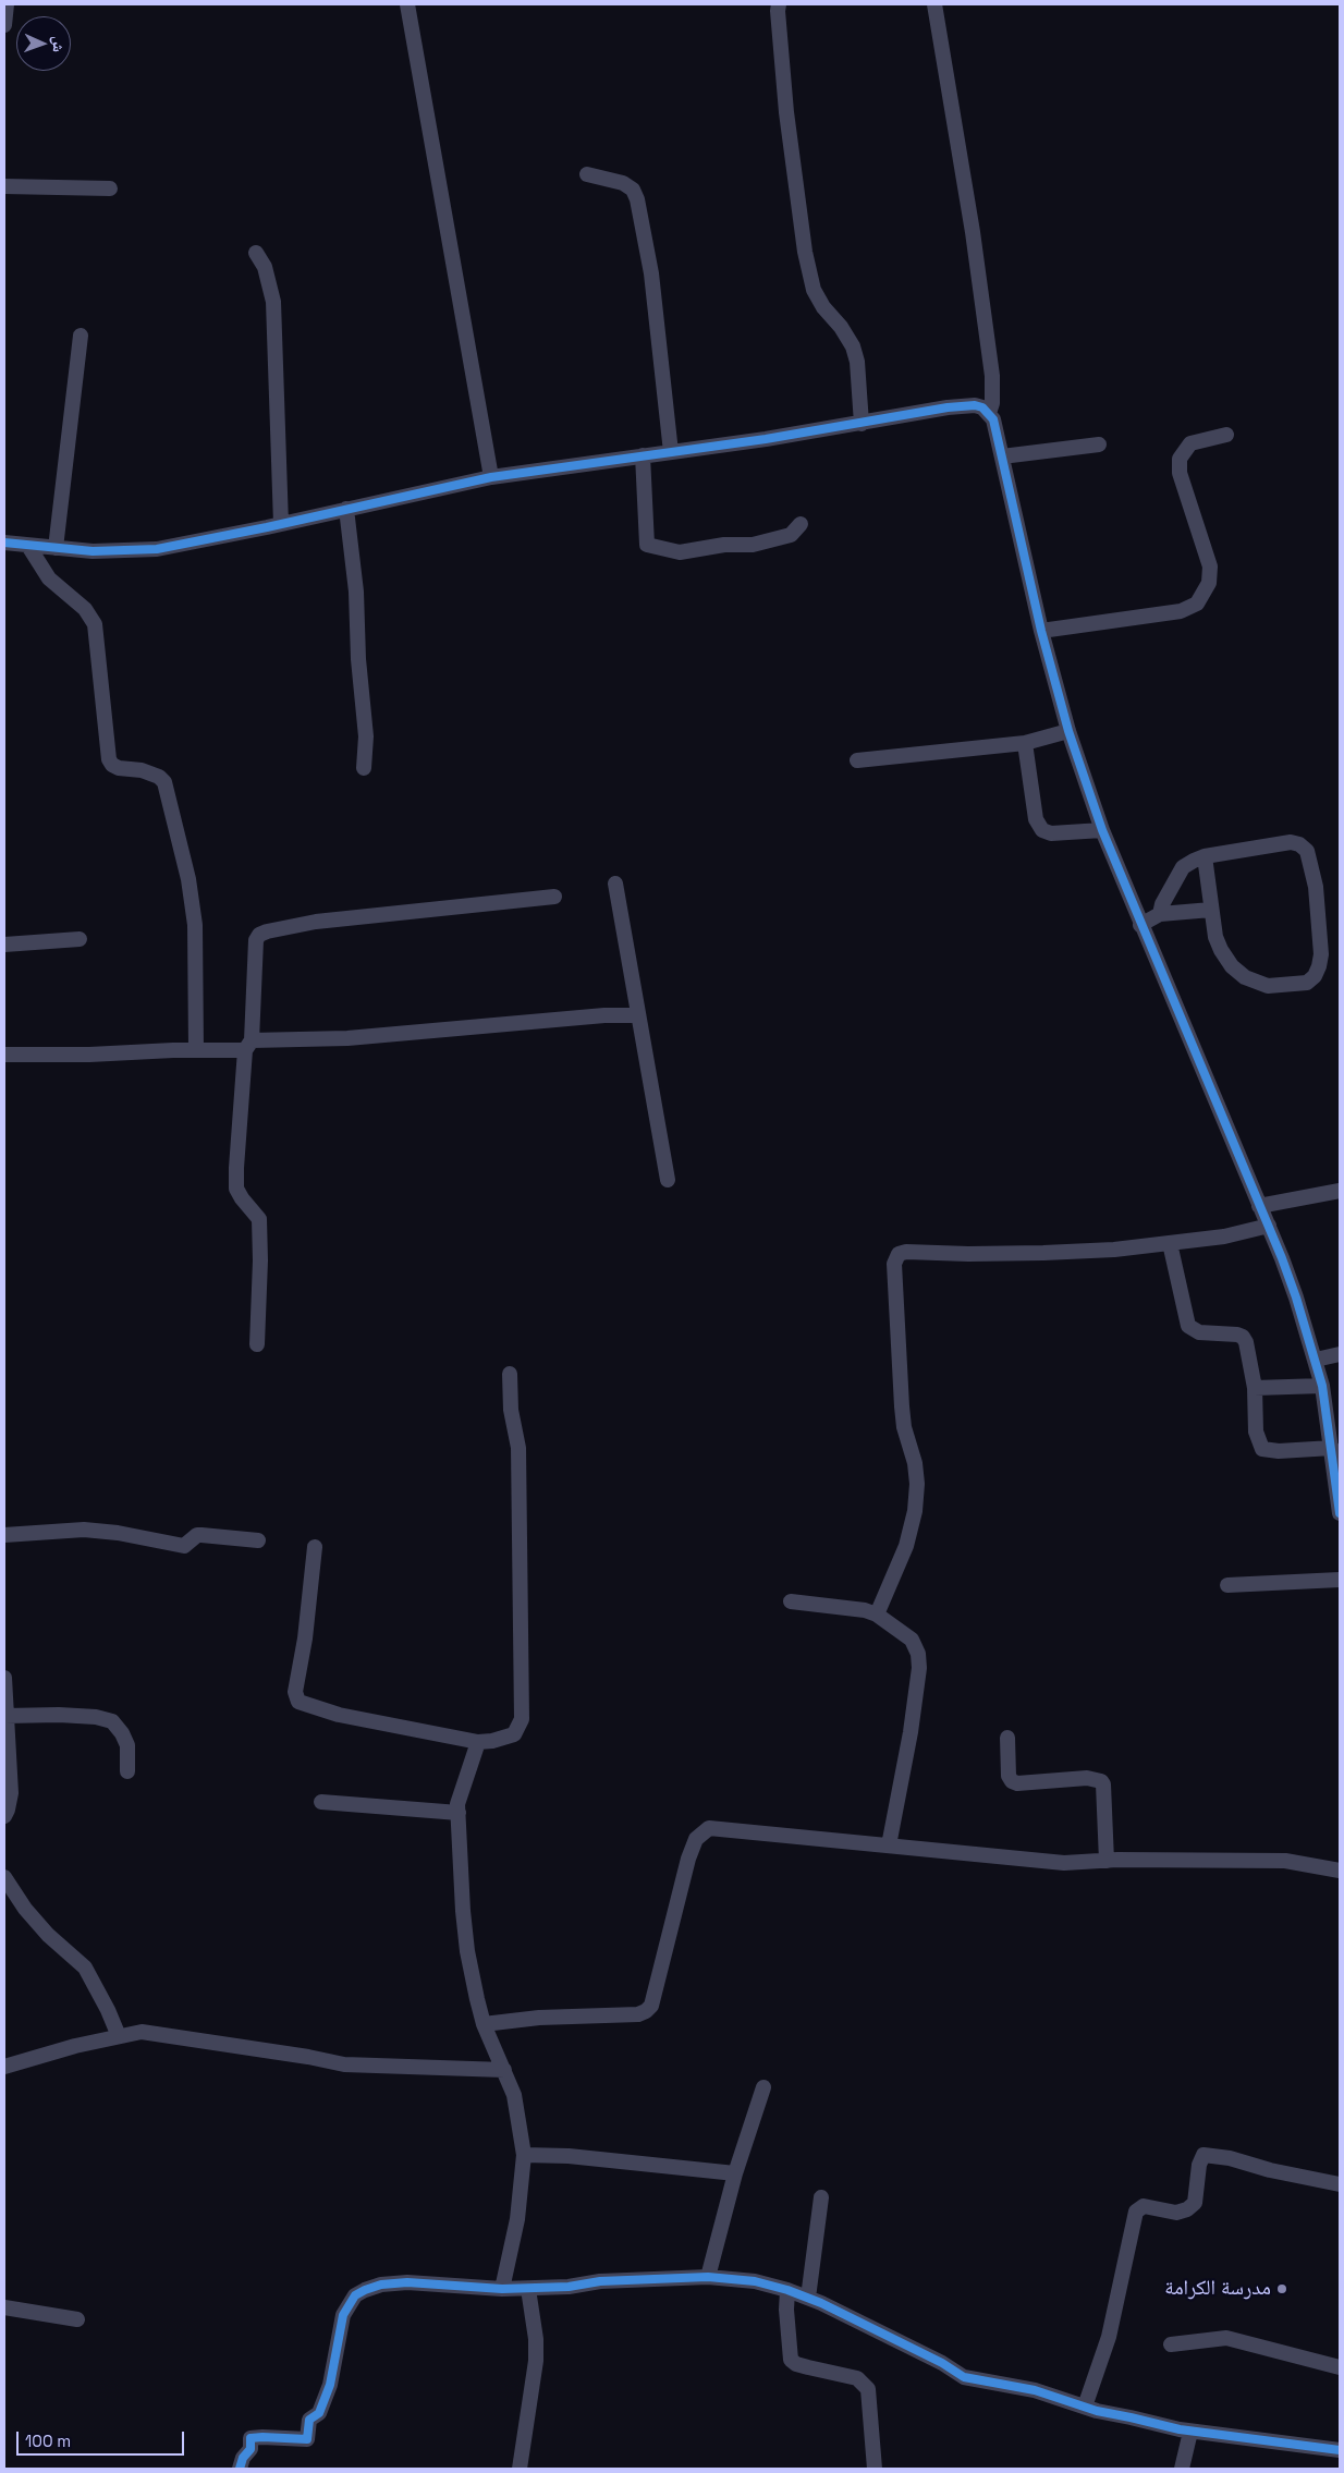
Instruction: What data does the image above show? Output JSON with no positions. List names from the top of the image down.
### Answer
{
  "places": ["مدرسة الكرامة"],
  "scale_bar": "100 m",
  "north": "right"
}
